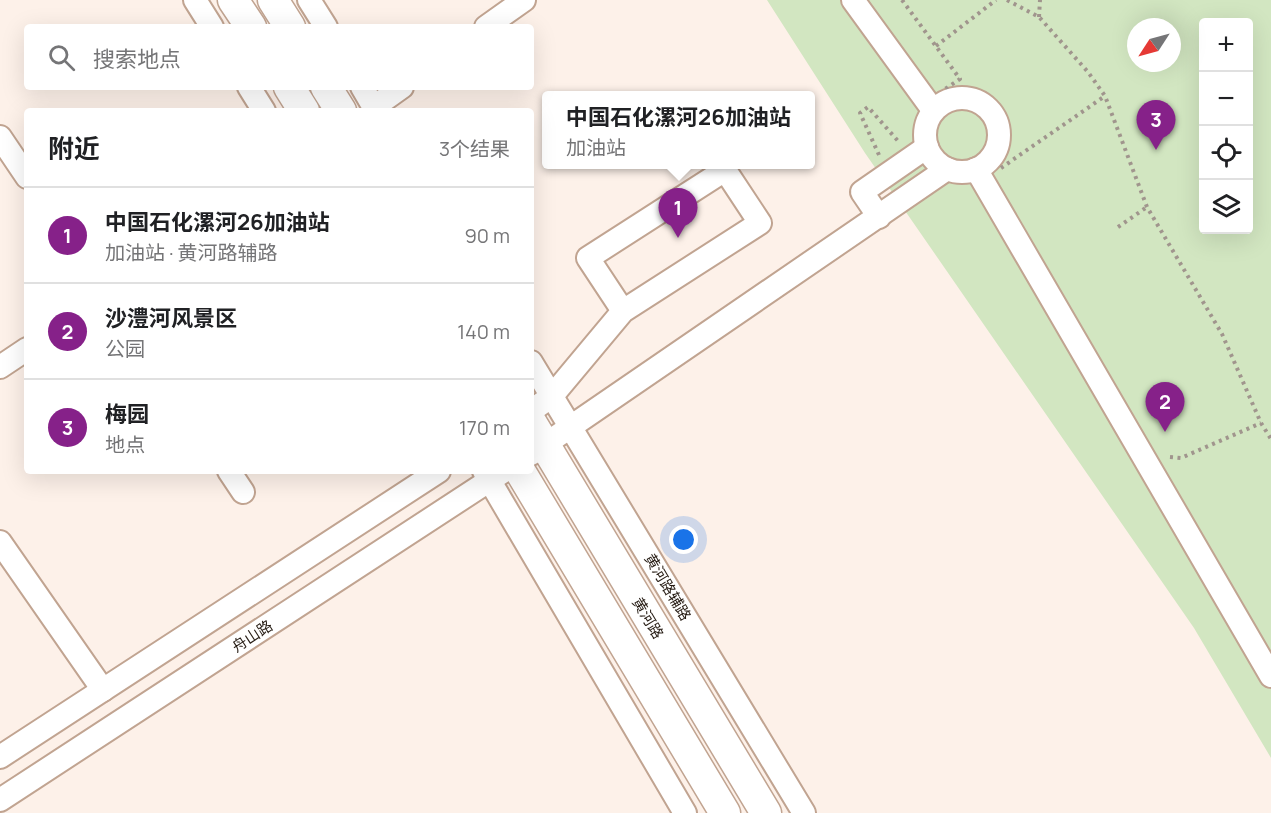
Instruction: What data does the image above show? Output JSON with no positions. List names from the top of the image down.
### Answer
{
  "streets": {
    "main road": ["黄河路"],
    "street": ["黄河路辅路", "舟山路"]
  },
  "north": "bottom left",
  "page": {
    "map_buttons": ["+", "−"],
    "search": "搜索地点",
    "popup": ["中国石化漯河26加油站", "加油站"],
    "pins": ["3", "1", "2"],
    "heading": ["附近", "3个结果"],
    "list": [
      {
        "mark": "1",
        "name": "中国石化漯河26加油站",
        "note": "加油站 · 黄河路辅路",
        "value": "90 m"
      },
      {
        "mark": "2",
        "name": "沙澧河风景区",
        "note": "公园",
        "value": "140 m"
      },
      {
        "mark": "3",
        "name": "梅园",
        "note": "地点",
        "value": "170 m"
      }
    ]
  }
}
